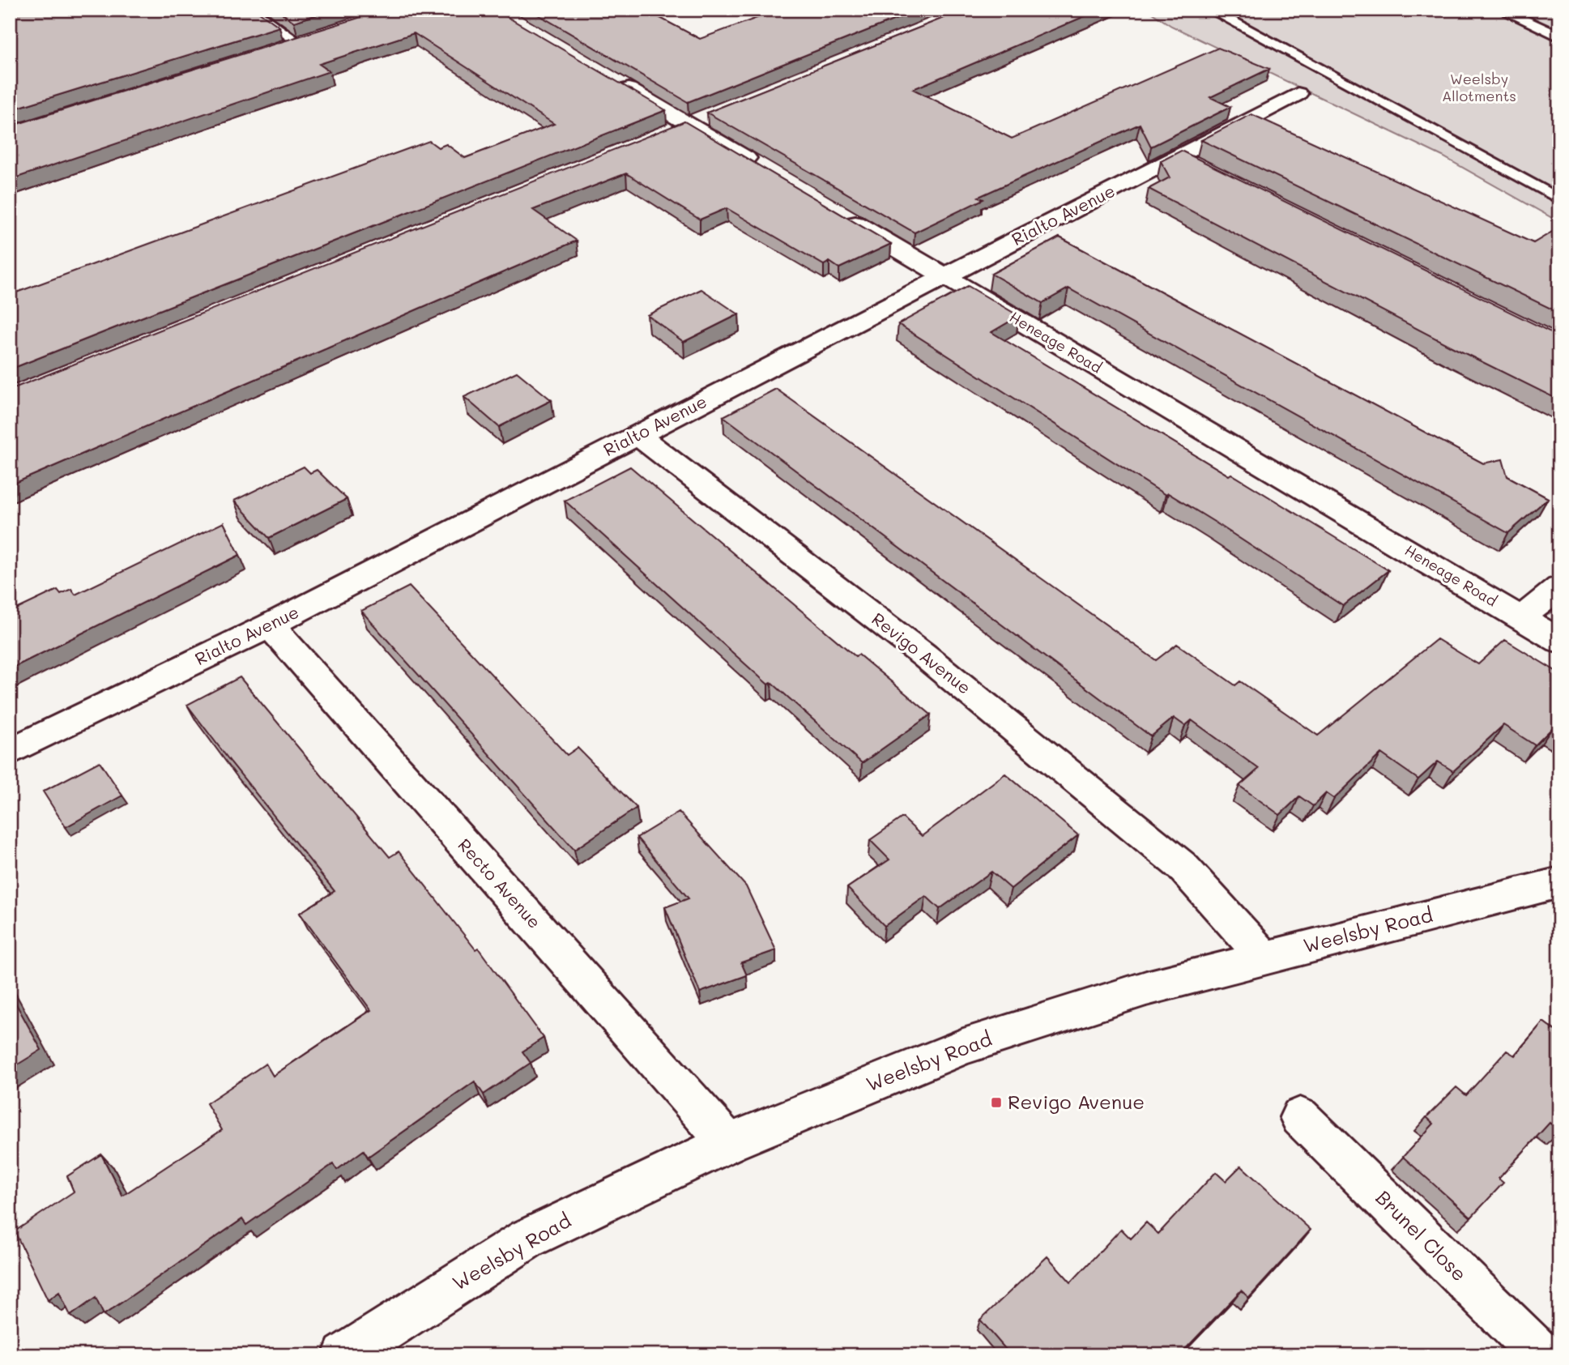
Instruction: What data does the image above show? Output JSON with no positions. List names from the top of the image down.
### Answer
{
  "streets": {
    "street": [
      "Rialto Avenue",
      "Heneage Road",
      "Revigo Avenue",
      "Recto Avenue",
      "Weelsby Road",
      "Brunel Close"
    ]
  },
  "crossings": [
    ["Rialto Avenue", "Heneage Road"],
    ["Rialto Avenue", "Revigo Avenue"],
    ["Rialto Avenue", "Recto Avenue"],
    ["Revigo Avenue", "Weelsby Road"],
    ["Recto Avenue", "Weelsby Road"]
  ],
  "parks": ["Weelsby Allotments"],
  "places": {
    "transit": ["Revigo Avenue"]
  }
}
